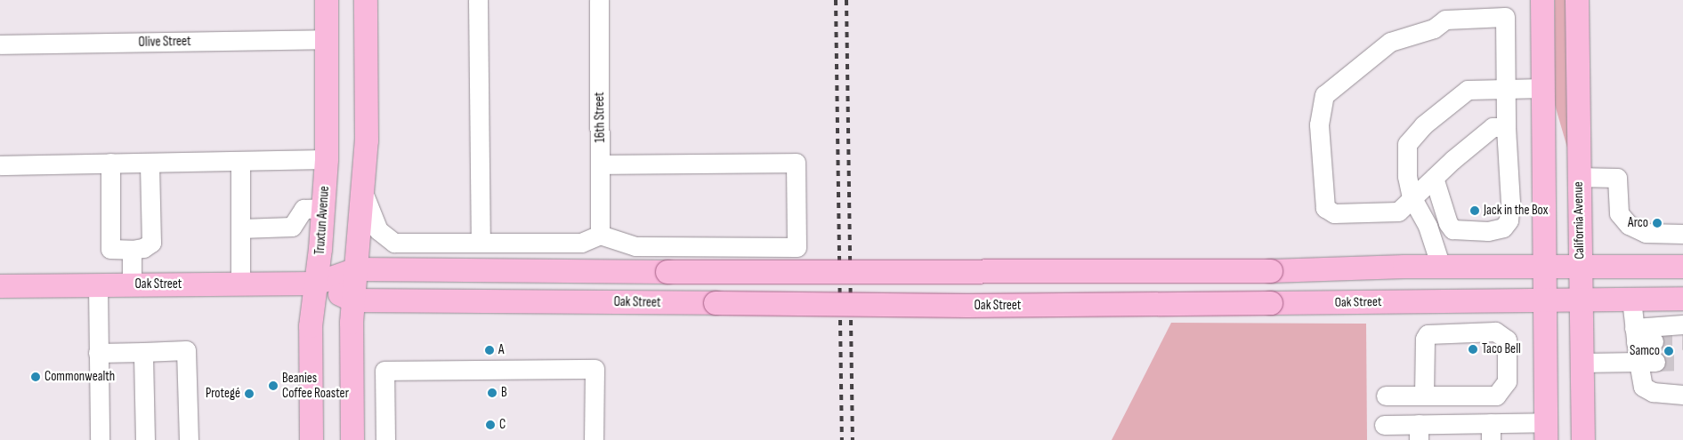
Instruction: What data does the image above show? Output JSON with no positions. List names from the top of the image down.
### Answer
{
  "streets": {
    "main road": ["Truxtun Avenue", "California Avenue", "Oak Street"],
    "street": ["Olive Street", "16th Street"]
  },
  "crossings": [
    ["Olive Street", "Truxtun Avenue"],
    ["Truxtun Avenue", "Oak Street"],
    ["California Avenue", "Oak Street"]
  ],
  "places": [
    "Jack in the Box",
    "Arco",
    "Taco Bell",
    "A",
    "Samco",
    "Commonwealth",
    "Beanies Coffee Roaster",
    "B",
    "Protegé",
    "C"
  ]
}
